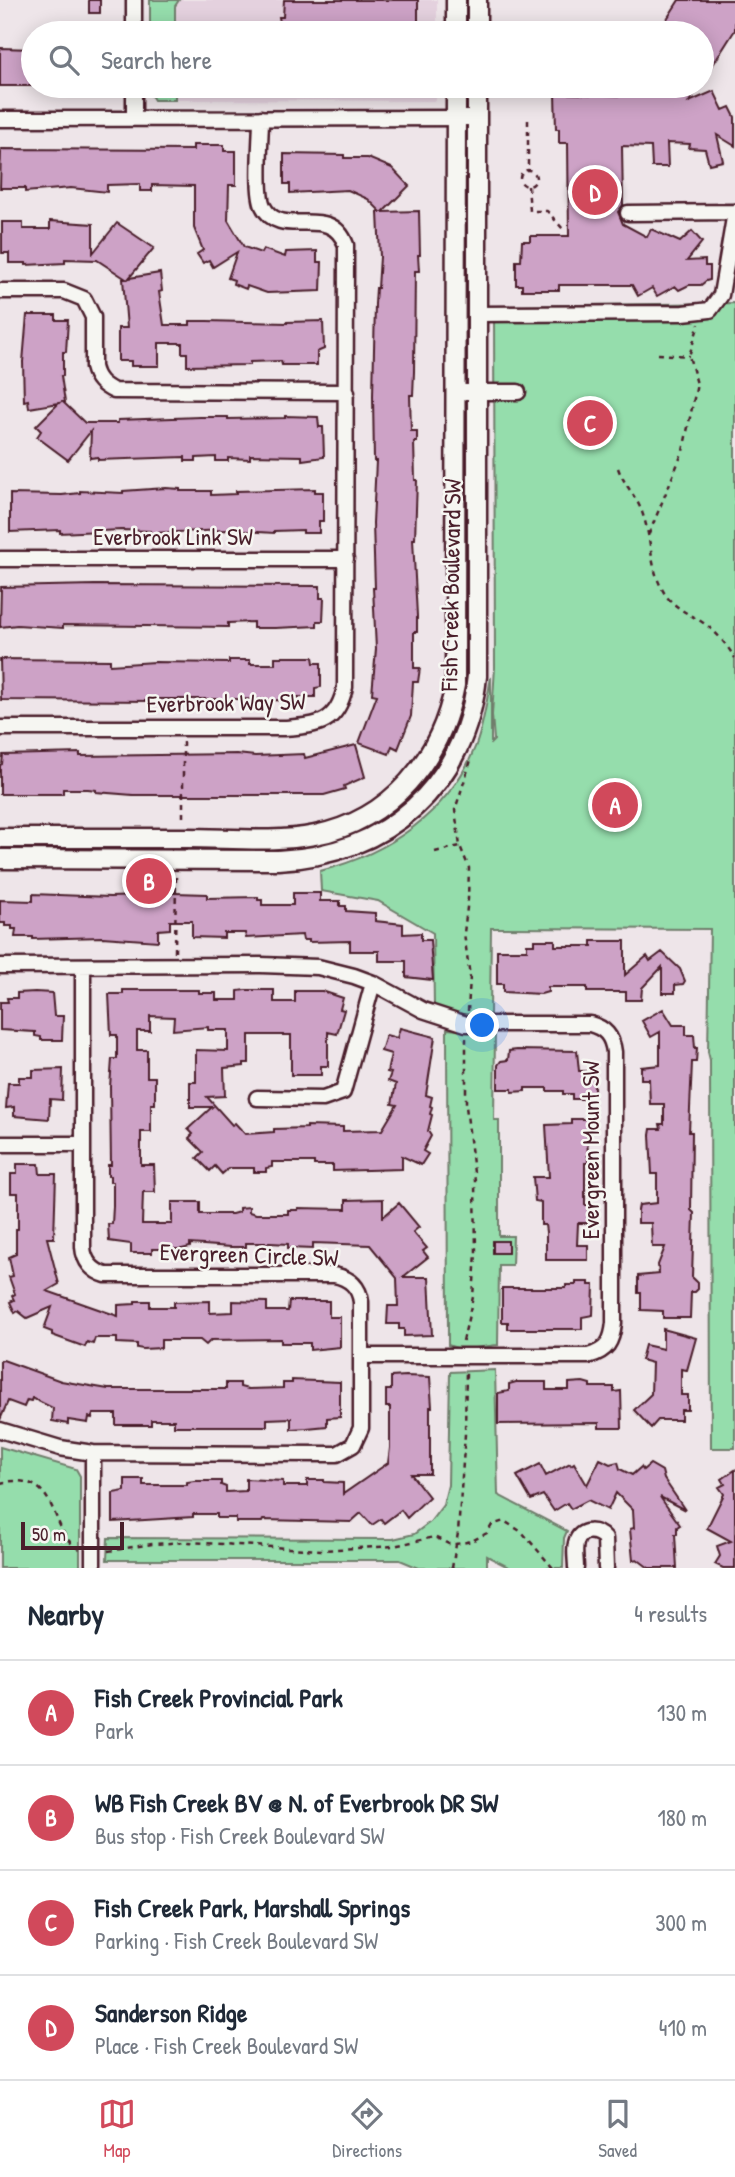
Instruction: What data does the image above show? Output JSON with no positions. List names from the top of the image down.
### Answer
{
  "streets": {
    "main road": ["Fish Creek Boulevard SW"],
    "street": [
      "Everbrook Link SW",
      "Everbrook Way SW",
      "Evergreen Mount SW",
      "Evergreen Circle SW"
    ]
  },
  "crossings": [
    ["Everbrook Link SW", "Everbrook Way SW"],
    ["Evergreen Mount SW", "Evergreen Circle SW"]
  ],
  "scale_bar": "50 m",
  "page": {
    "search": "Search here",
    "pins": [
      "D",
      "C",
      "A",
      "B"
    ],
    "scale": "50 m",
    "heading": ["Nearby", "4 results"],
    "list": [
      {
        "mark": "A",
        "name": "Fish Creek Provincial Park",
        "note": "Park",
        "value": "130 m"
      },
      {
        "mark": "B",
        "name": "WB Fish Creek BV @ N. of Everbrook DR SW",
        "note": "Bus stop · Fish Creek Boulevard SW",
        "value": "180 m"
      },
      {
        "mark": "C",
        "name": "Fish Creek Park, Marshall Springs",
        "note": "Parking · Fish Creek Boulevard SW",
        "value": "300 m"
      },
      {
        "mark": "D",
        "name": "Sanderson Ridge",
        "note": "Place · Fish Creek Boulevard SW",
        "value": "410 m"
      }
    ],
    "nav": ["Map", "Directions", "Saved"]
  }
}
